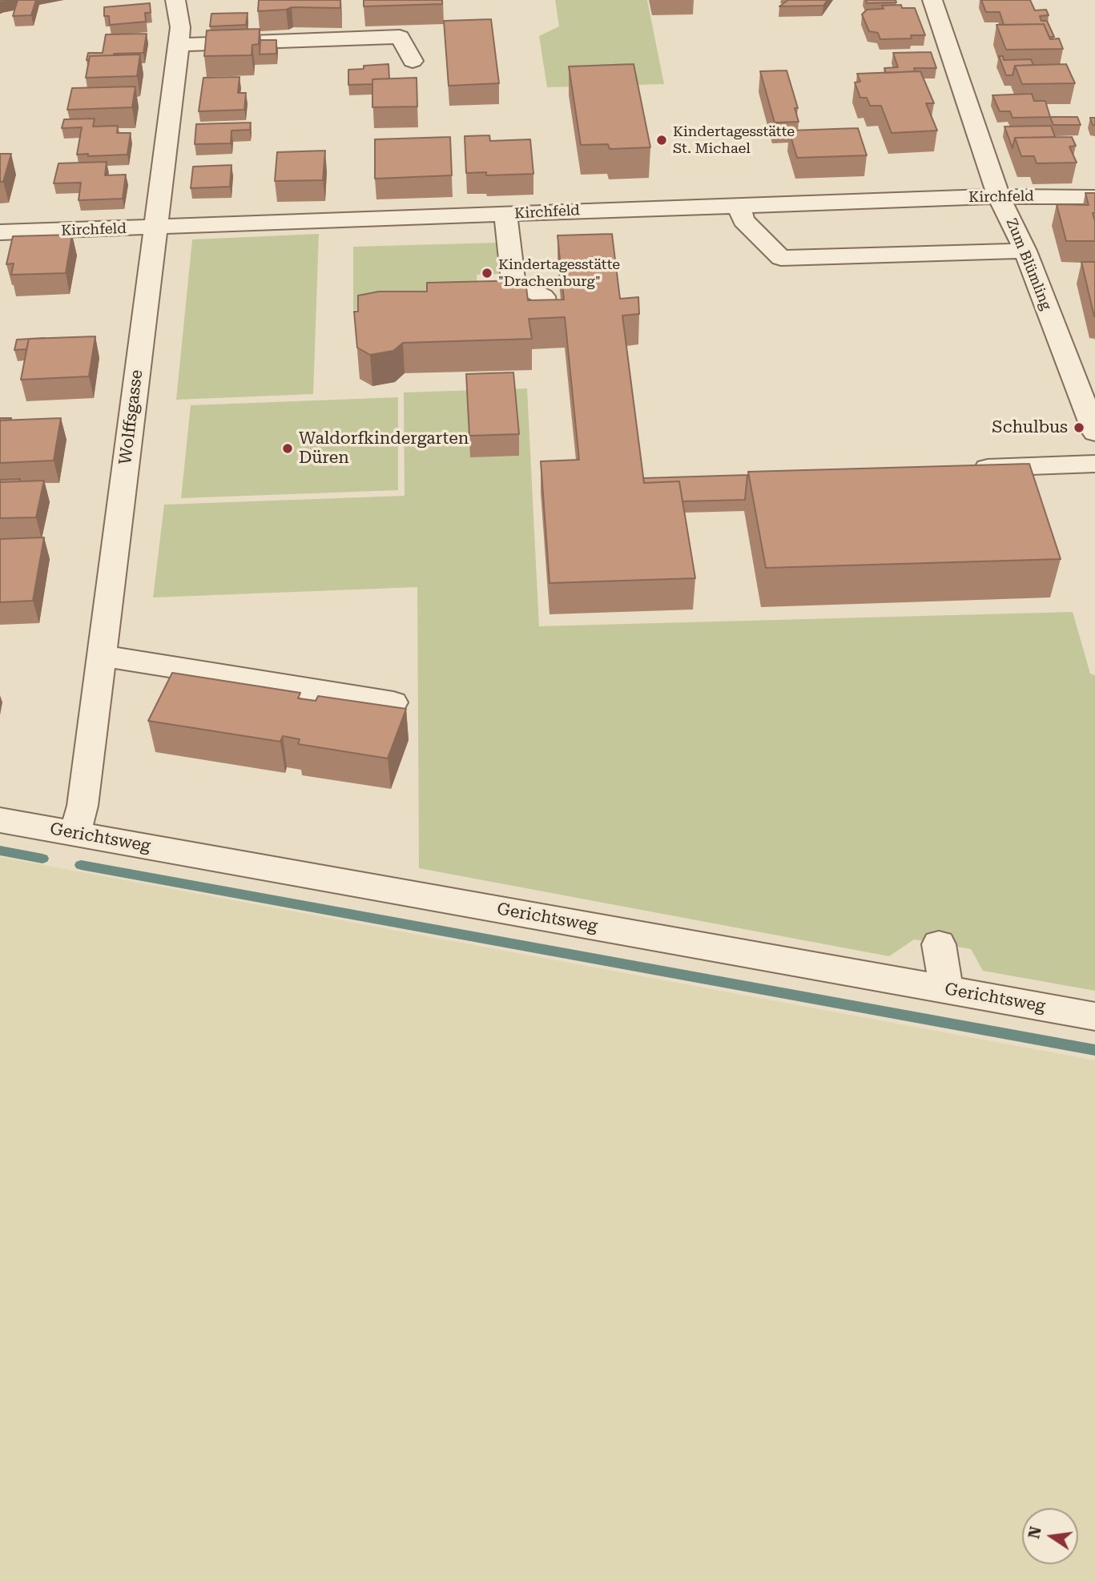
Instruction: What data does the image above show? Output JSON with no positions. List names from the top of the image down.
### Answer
{
  "streets": {
    "street": [
      "Kirchfeld",
      "Zum Blümling",
      "Wolffsgasse",
      "Gerichtsweg"
    ]
  },
  "crossings": [
    ["Kirchfeld", "Zum Blümling"],
    ["Kirchfeld", "Wolffsgasse"],
    ["Wolffsgasse", "Gerichtsweg"]
  ],
  "places": [
    "Kindertagesstätte St. Michael",
    "Kindertagesstätte \"Drachenburg\"",
    "Schulbus",
    "Waldorfkindergarten Düren"
  ],
  "north": "left"
}
